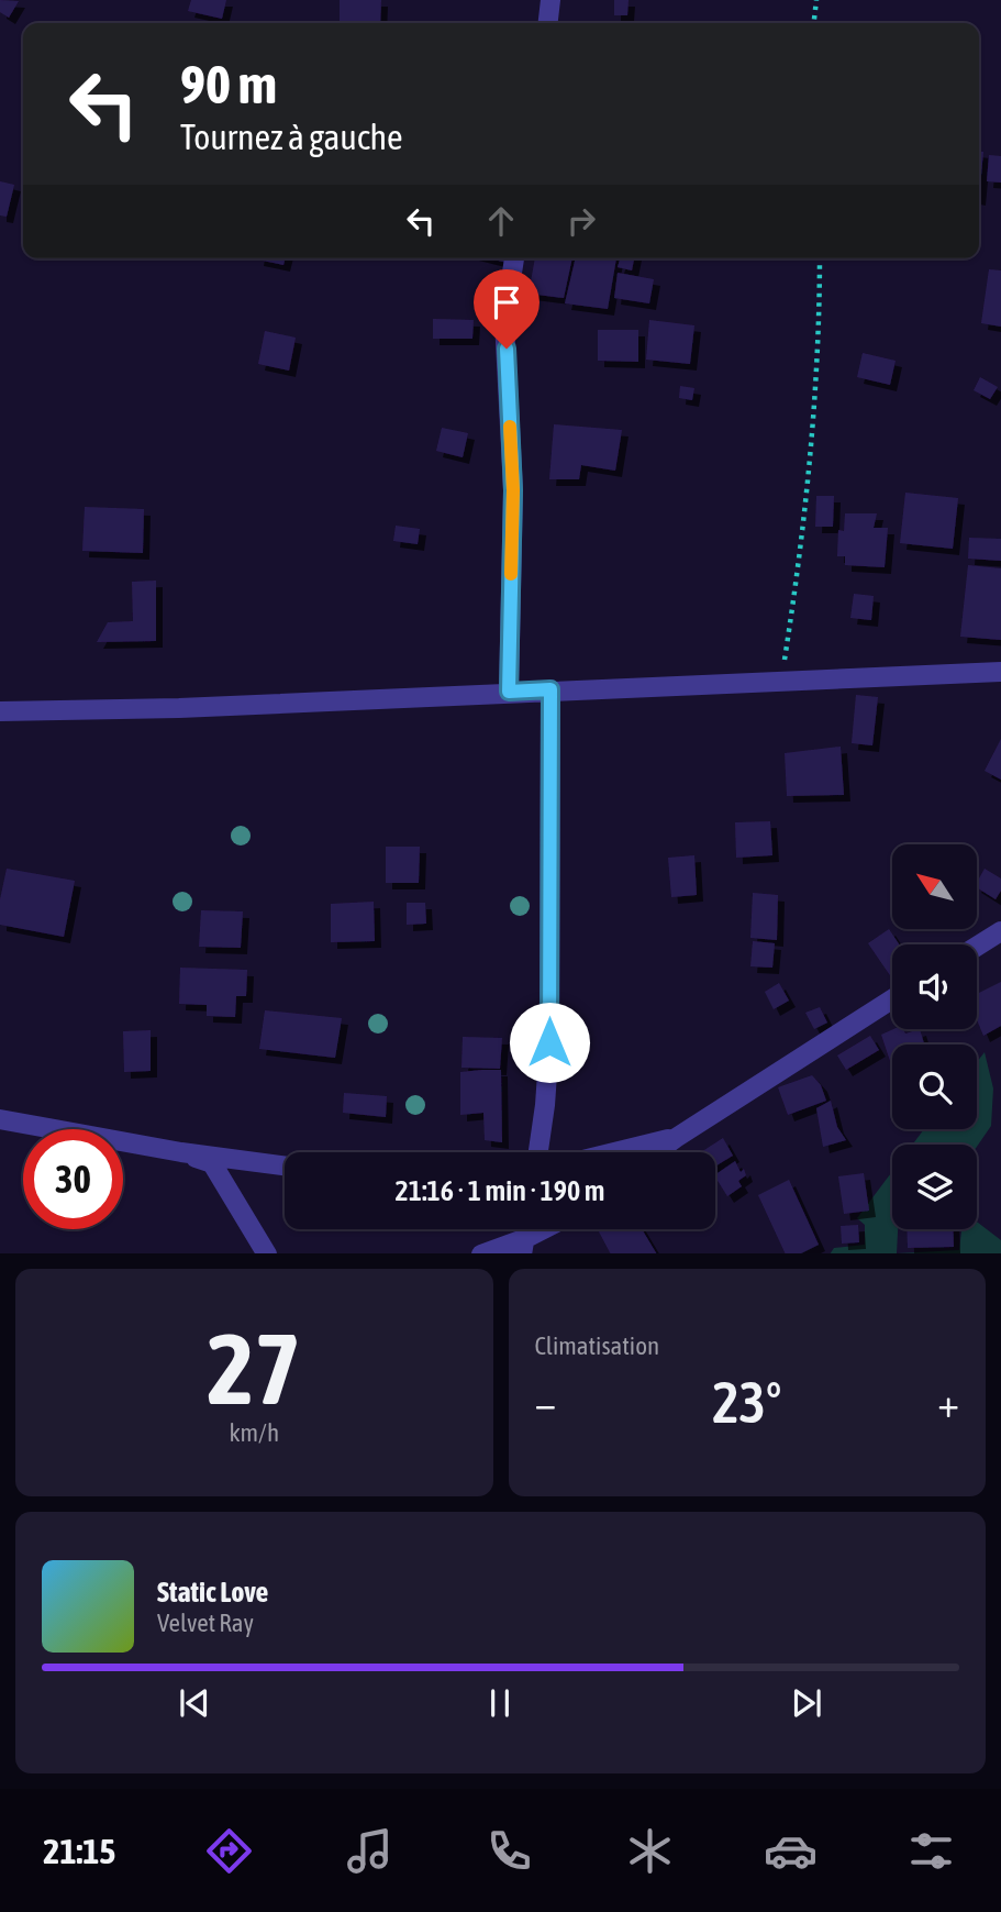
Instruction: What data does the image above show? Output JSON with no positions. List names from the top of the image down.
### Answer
{
  "north": "top left",
  "page": {
    "turn": ["90 m", "Tournez à gauche"],
    "limit": "30",
    "trip": "21:16 · 1 min · 190 m",
    "tile": [
      ["27", "km/h"],
      "Climatisation"
    ],
    "heat": ["−", "23°", "+"],
    "song": ["Static Love", "Velvet Ray"],
    "tabs": "21:15"
  }
}
